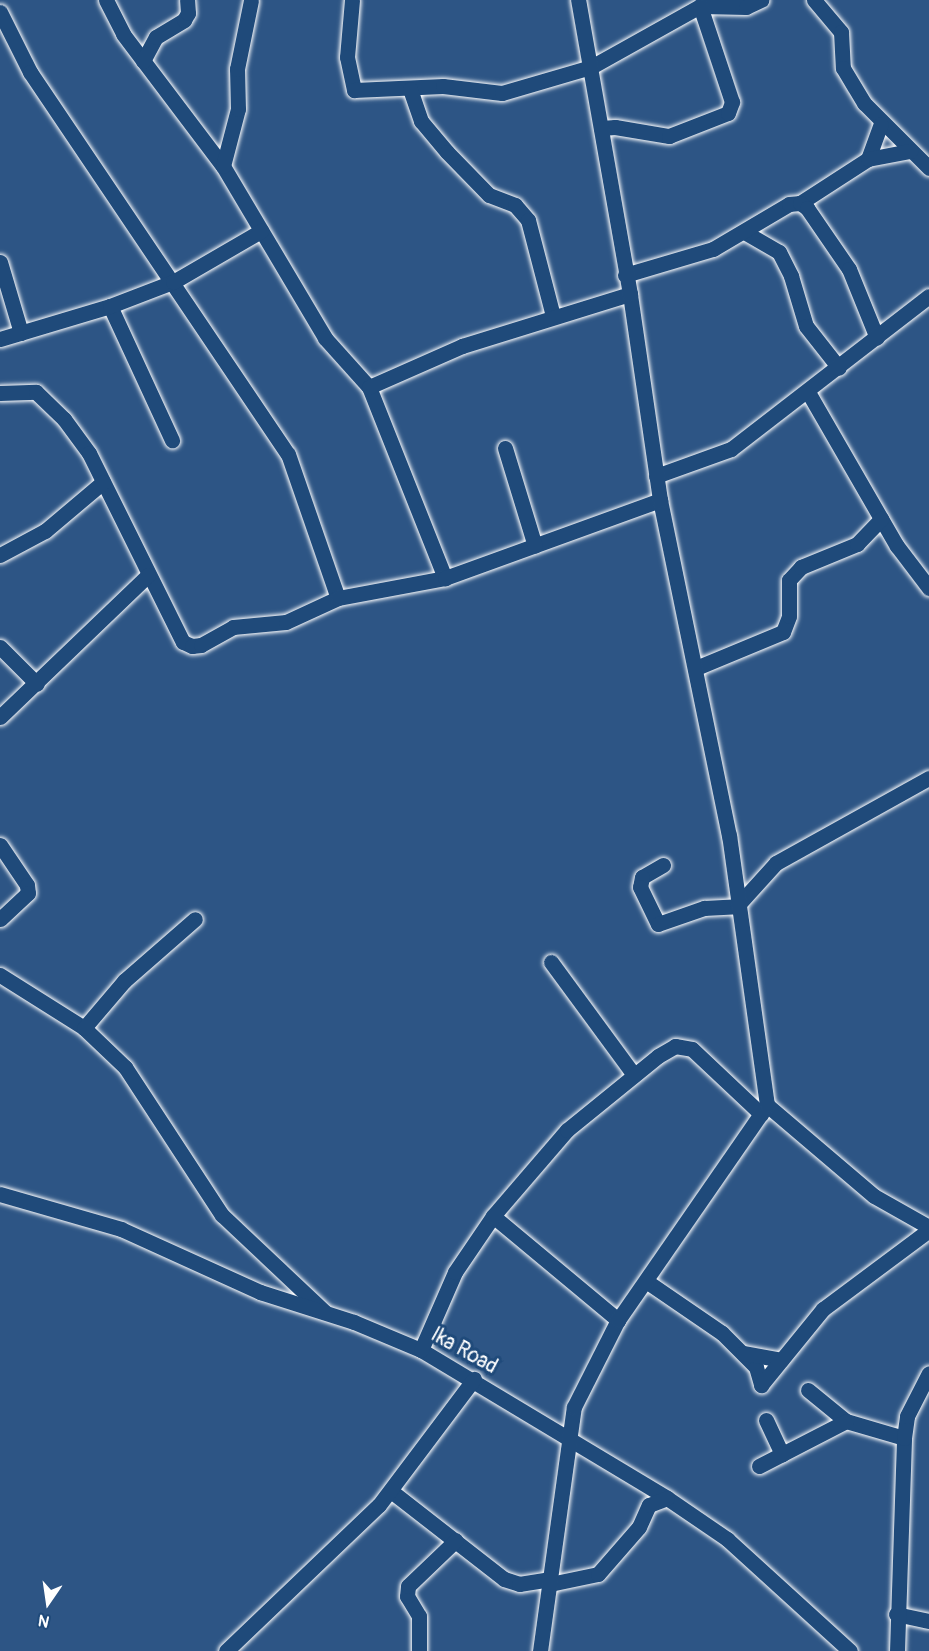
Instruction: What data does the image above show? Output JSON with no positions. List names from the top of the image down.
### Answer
{
  "streets": {
    "street": ["Ika Road"]
  },
  "north": "bottom"
}
